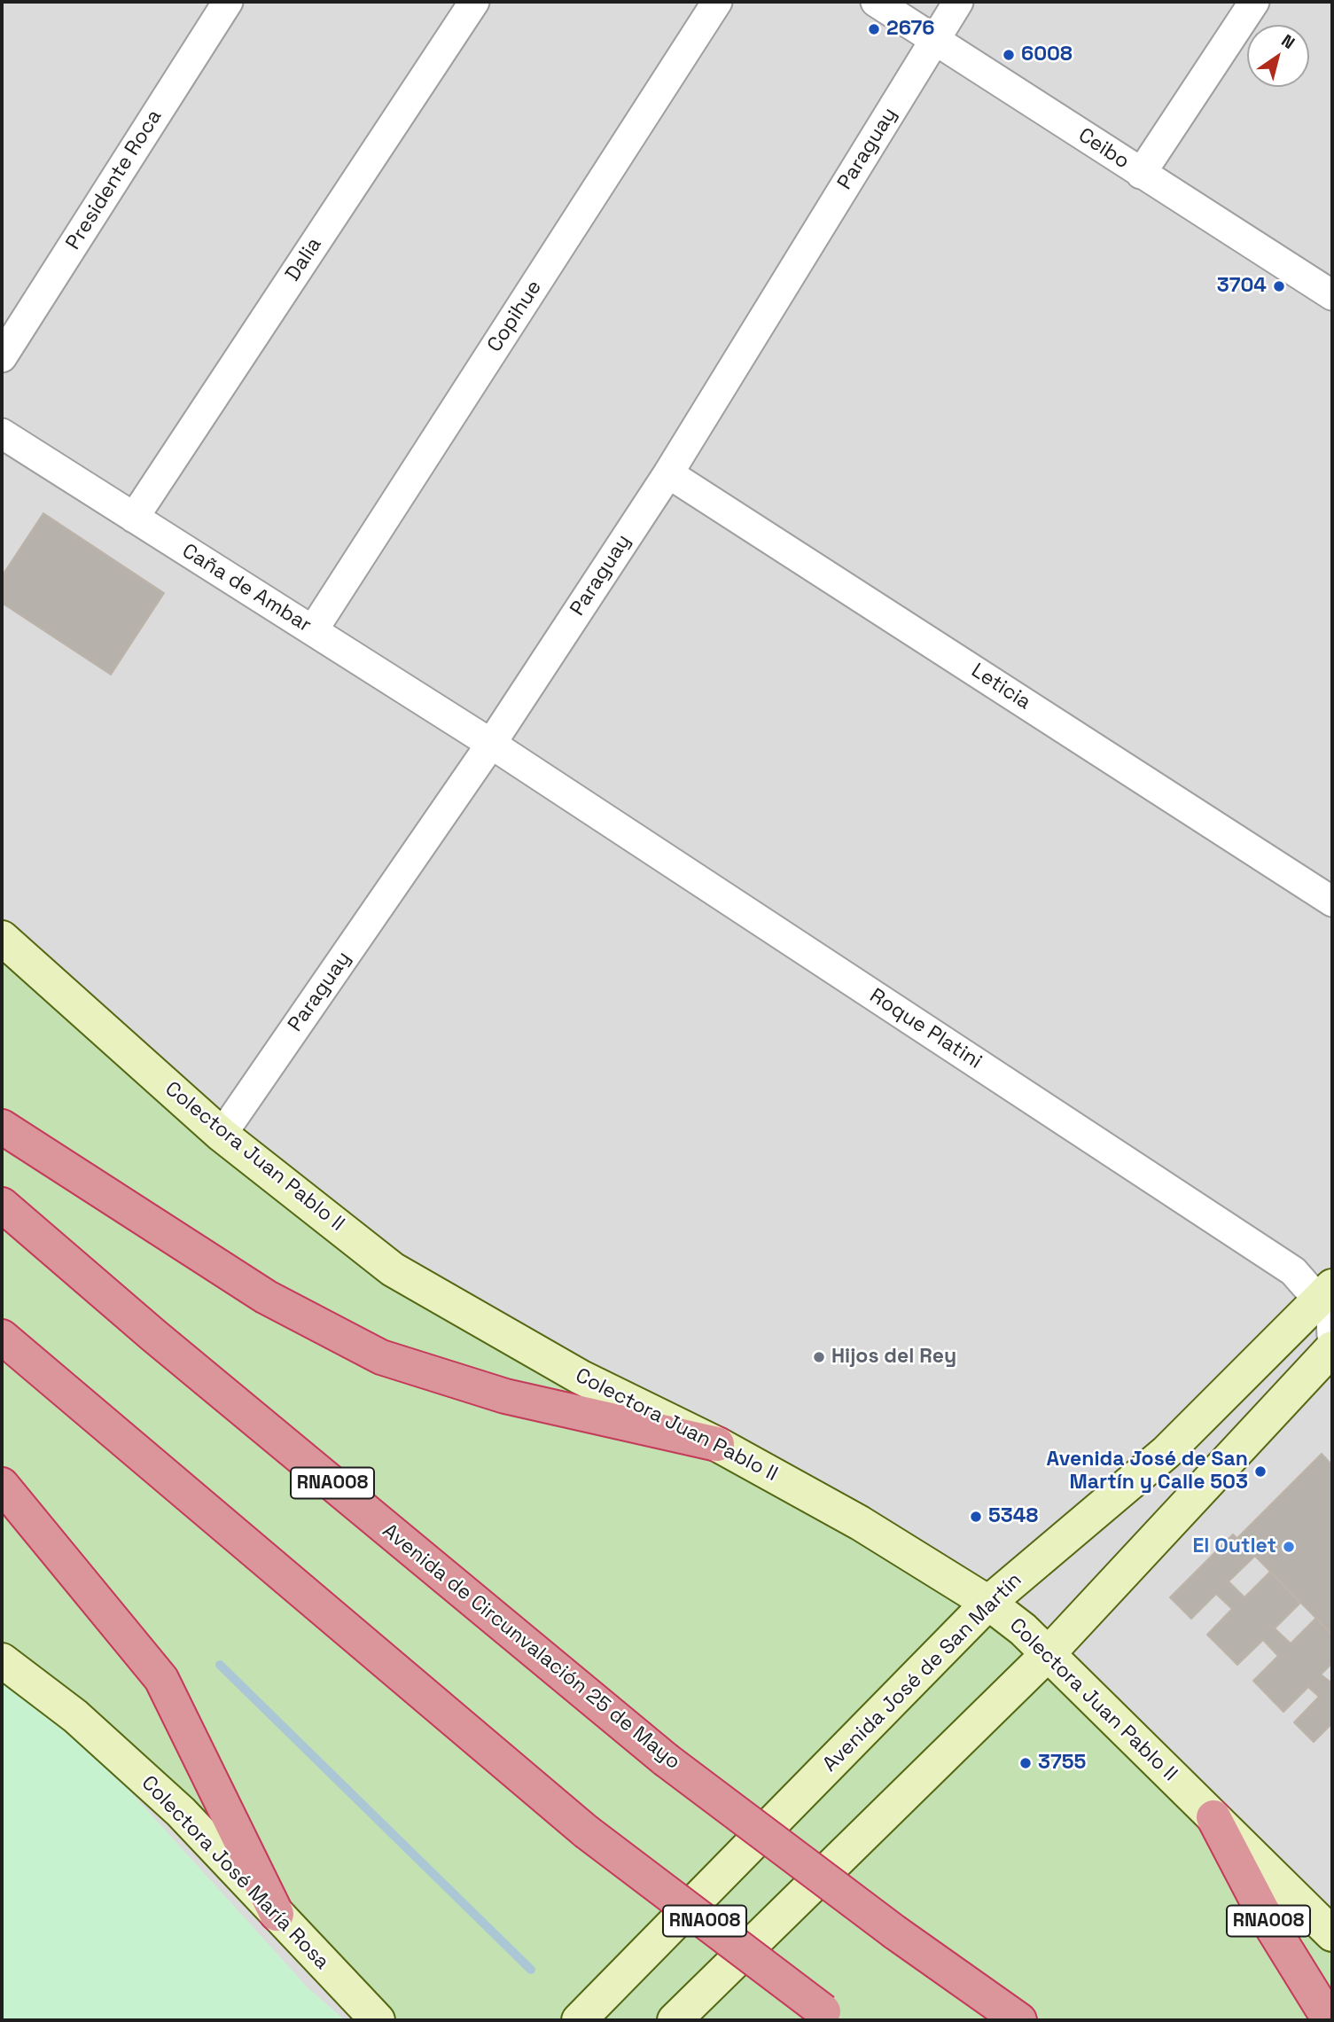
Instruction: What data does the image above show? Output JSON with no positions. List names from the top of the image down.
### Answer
{
  "streets": {
    "highway": ["RNA008", "Avenida de Circunvalación 25 de Mayo"],
    "main road": ["Colectora Juan Pablo II", "Avenida José de San Martín", "Colectora José María Rosa"],
    "street": [
      "Paraguay",
      "Ceibo",
      "Presidente Roca",
      "Dalia",
      "Copihue",
      "Caña de Ambar",
      "Leticia",
      "Roque Platini"
    ]
  },
  "crossings": [
    ["Paraguay", "Ceibo"],
    ["Paraguay", "Caña de Ambar"],
    ["Paraguay", "Leticia"],
    ["Paraguay", "Roque Platini"],
    ["Paraguay", "Colectora Juan Pablo II"],
    ["Dalia", "Caña de Ambar"],
    ["Copihue", "Caña de Ambar"],
    ["Caña de Ambar", "Roque Platini"],
    ["Roque Platini", "Avenida José de San Martín"],
    ["Colectora Juan Pablo II", "RNA008"],
    ["Colectora Juan Pablo II", "Avenida José de San Martín"]
  ],
  "places": [
    "2676",
    "6008",
    "3704",
    "Hijos del Rey",
    "Avenida José de San Martín y Calle 503",
    "5348",
    "El Outlet",
    "3755"
  ],
  "north": "top right"
}
